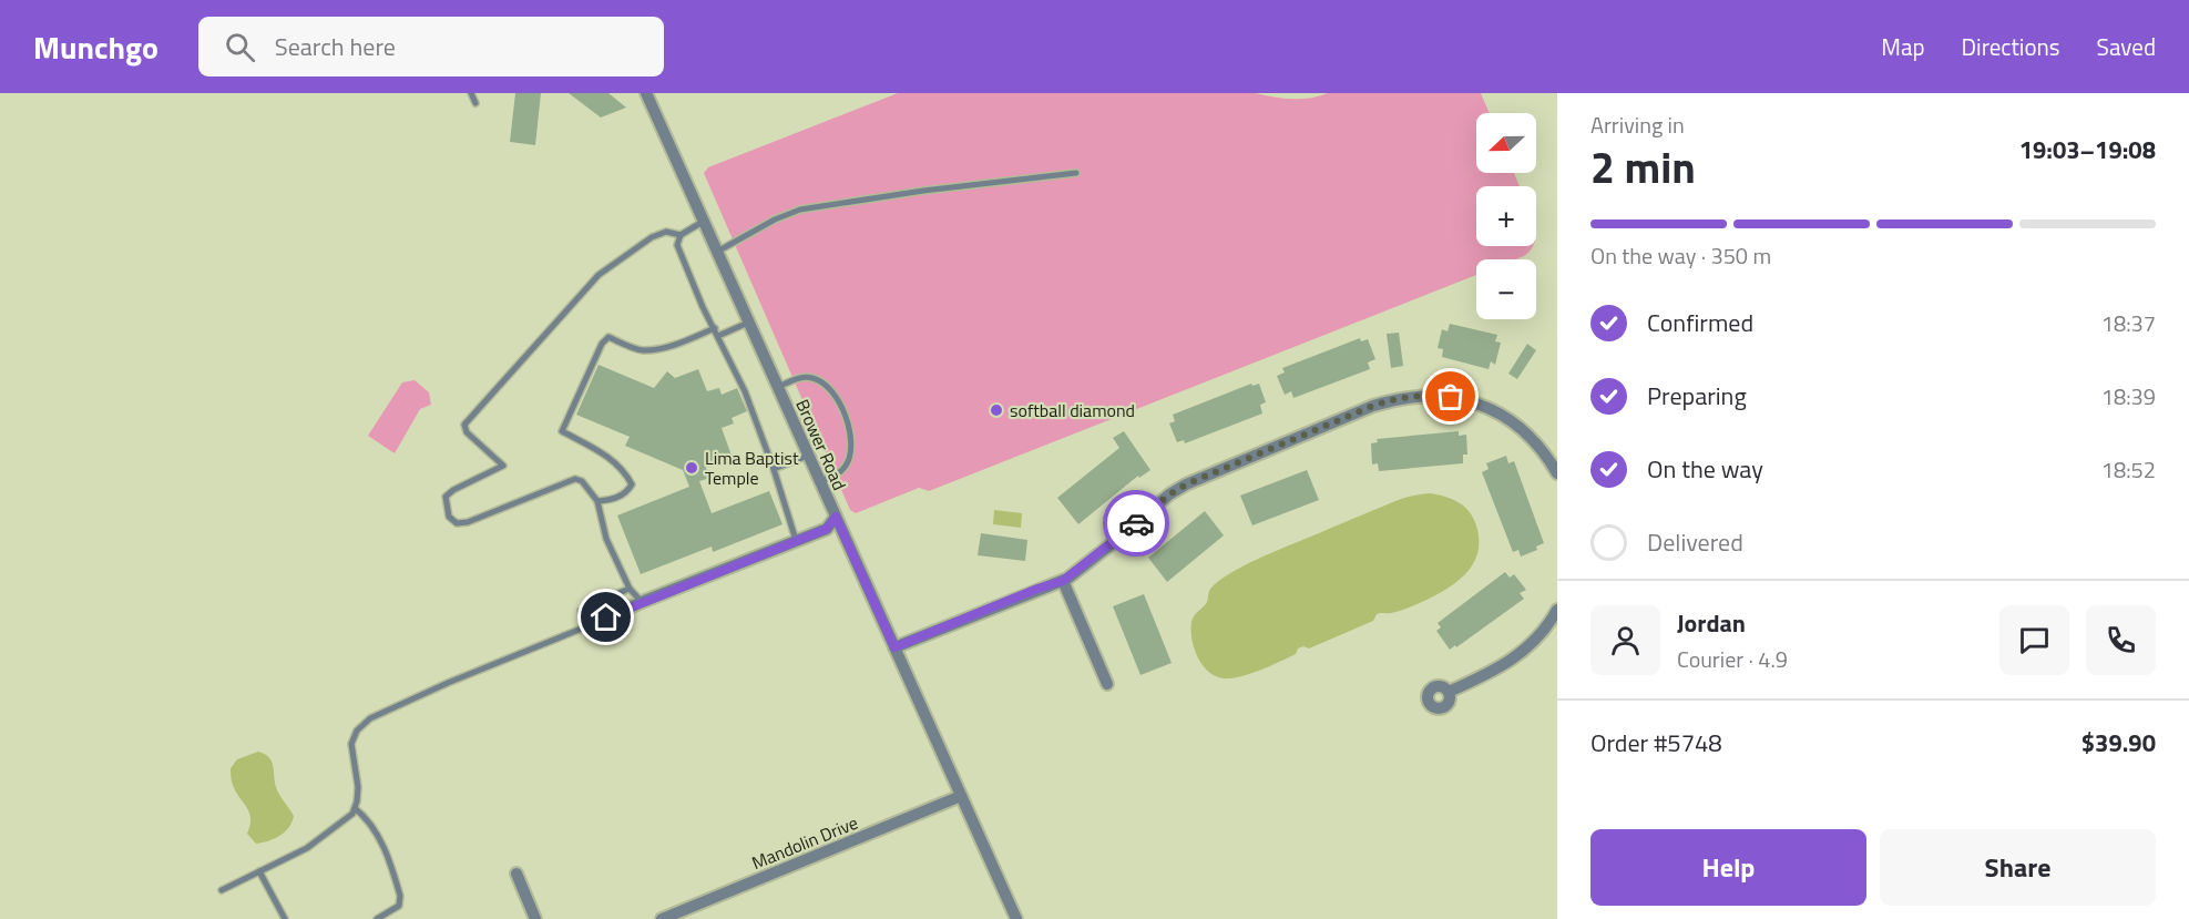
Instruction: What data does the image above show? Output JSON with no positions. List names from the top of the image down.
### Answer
{
  "streets": {
    "street": ["Brower Road", "Mandolin Drive"]
  },
  "crossings": [
    ["Brower Road", "Mandolin Drive"]
  ],
  "places": ["softball diamond", "Lima Baptist Temple"],
  "north": "left",
  "page": {
    "header": "Munchgo",
    "search": "Search here",
    "nav": ["Map", "Directions", "Saved"],
    "heading": ["2 min", "Arriving in", "19:03–19:08"],
    "panel": [
      "Jordan",
      "Courier · 4.9",
      "Order #5748",
      "$39.90"
    ],
    "map_buttons": ["+", "−"],
    "bar": "On the way · 350 m",
    "list": [
      ["Confirmed", "18:37"],
      ["Preparing", "18:39"],
      ["On the way", "18:52"],
      "Delivered"
    ],
    "buttons": ["Help", "Share"]
  }
}
